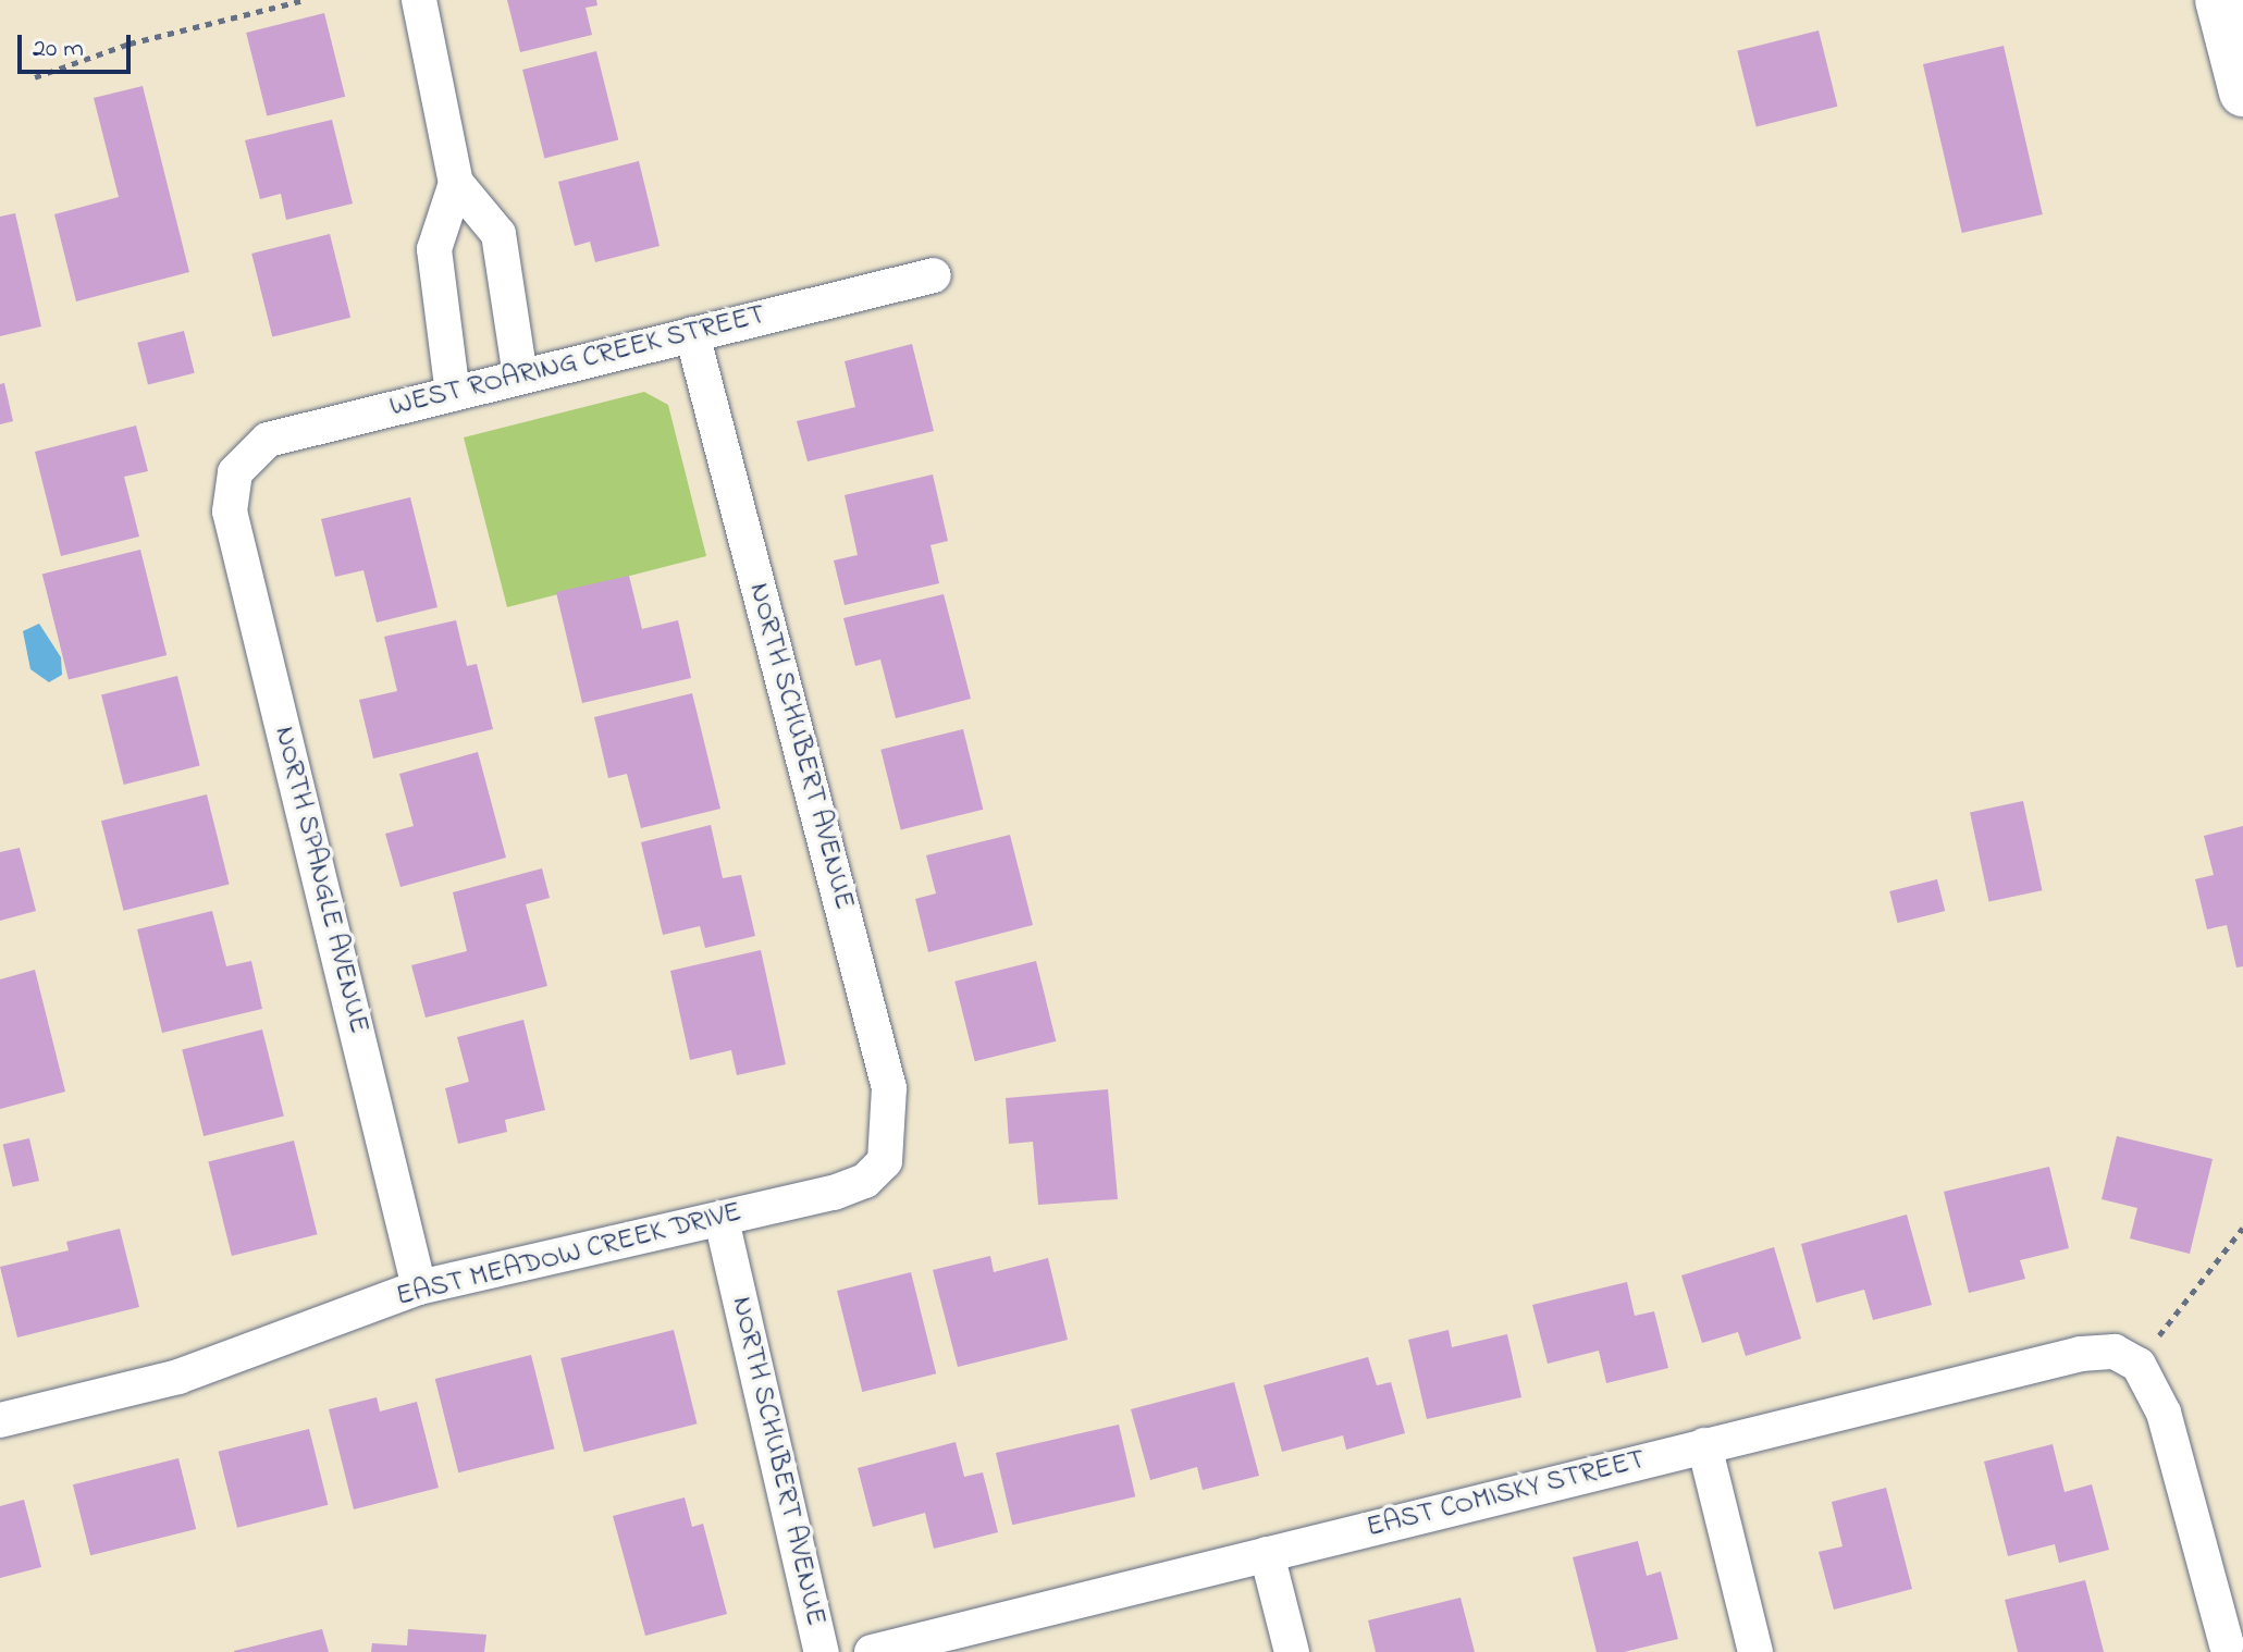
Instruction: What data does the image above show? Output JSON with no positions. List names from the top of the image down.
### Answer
{
  "streets": {
    "street": [
      "WEST ROARING CREEK STREET",
      "NORTH SCHUBERT AVENUE",
      "NORTH SPANGLE AVENUE",
      "EAST MEADOW CREEK DRIVE",
      "EAST COMISKY STREET"
    ]
  },
  "crossings": [
    ["WEST ROARING CREEK STREET", "NORTH SCHUBERT AVENUE"],
    ["WEST ROARING CREEK STREET", "NORTH SPANGLE AVENUE"],
    ["NORTH SCHUBERT AVENUE", "EAST MEADOW CREEK DRIVE"],
    ["NORTH SPANGLE AVENUE", "EAST MEADOW CREEK DRIVE"]
  ],
  "scale_bar": "20 m"
}
